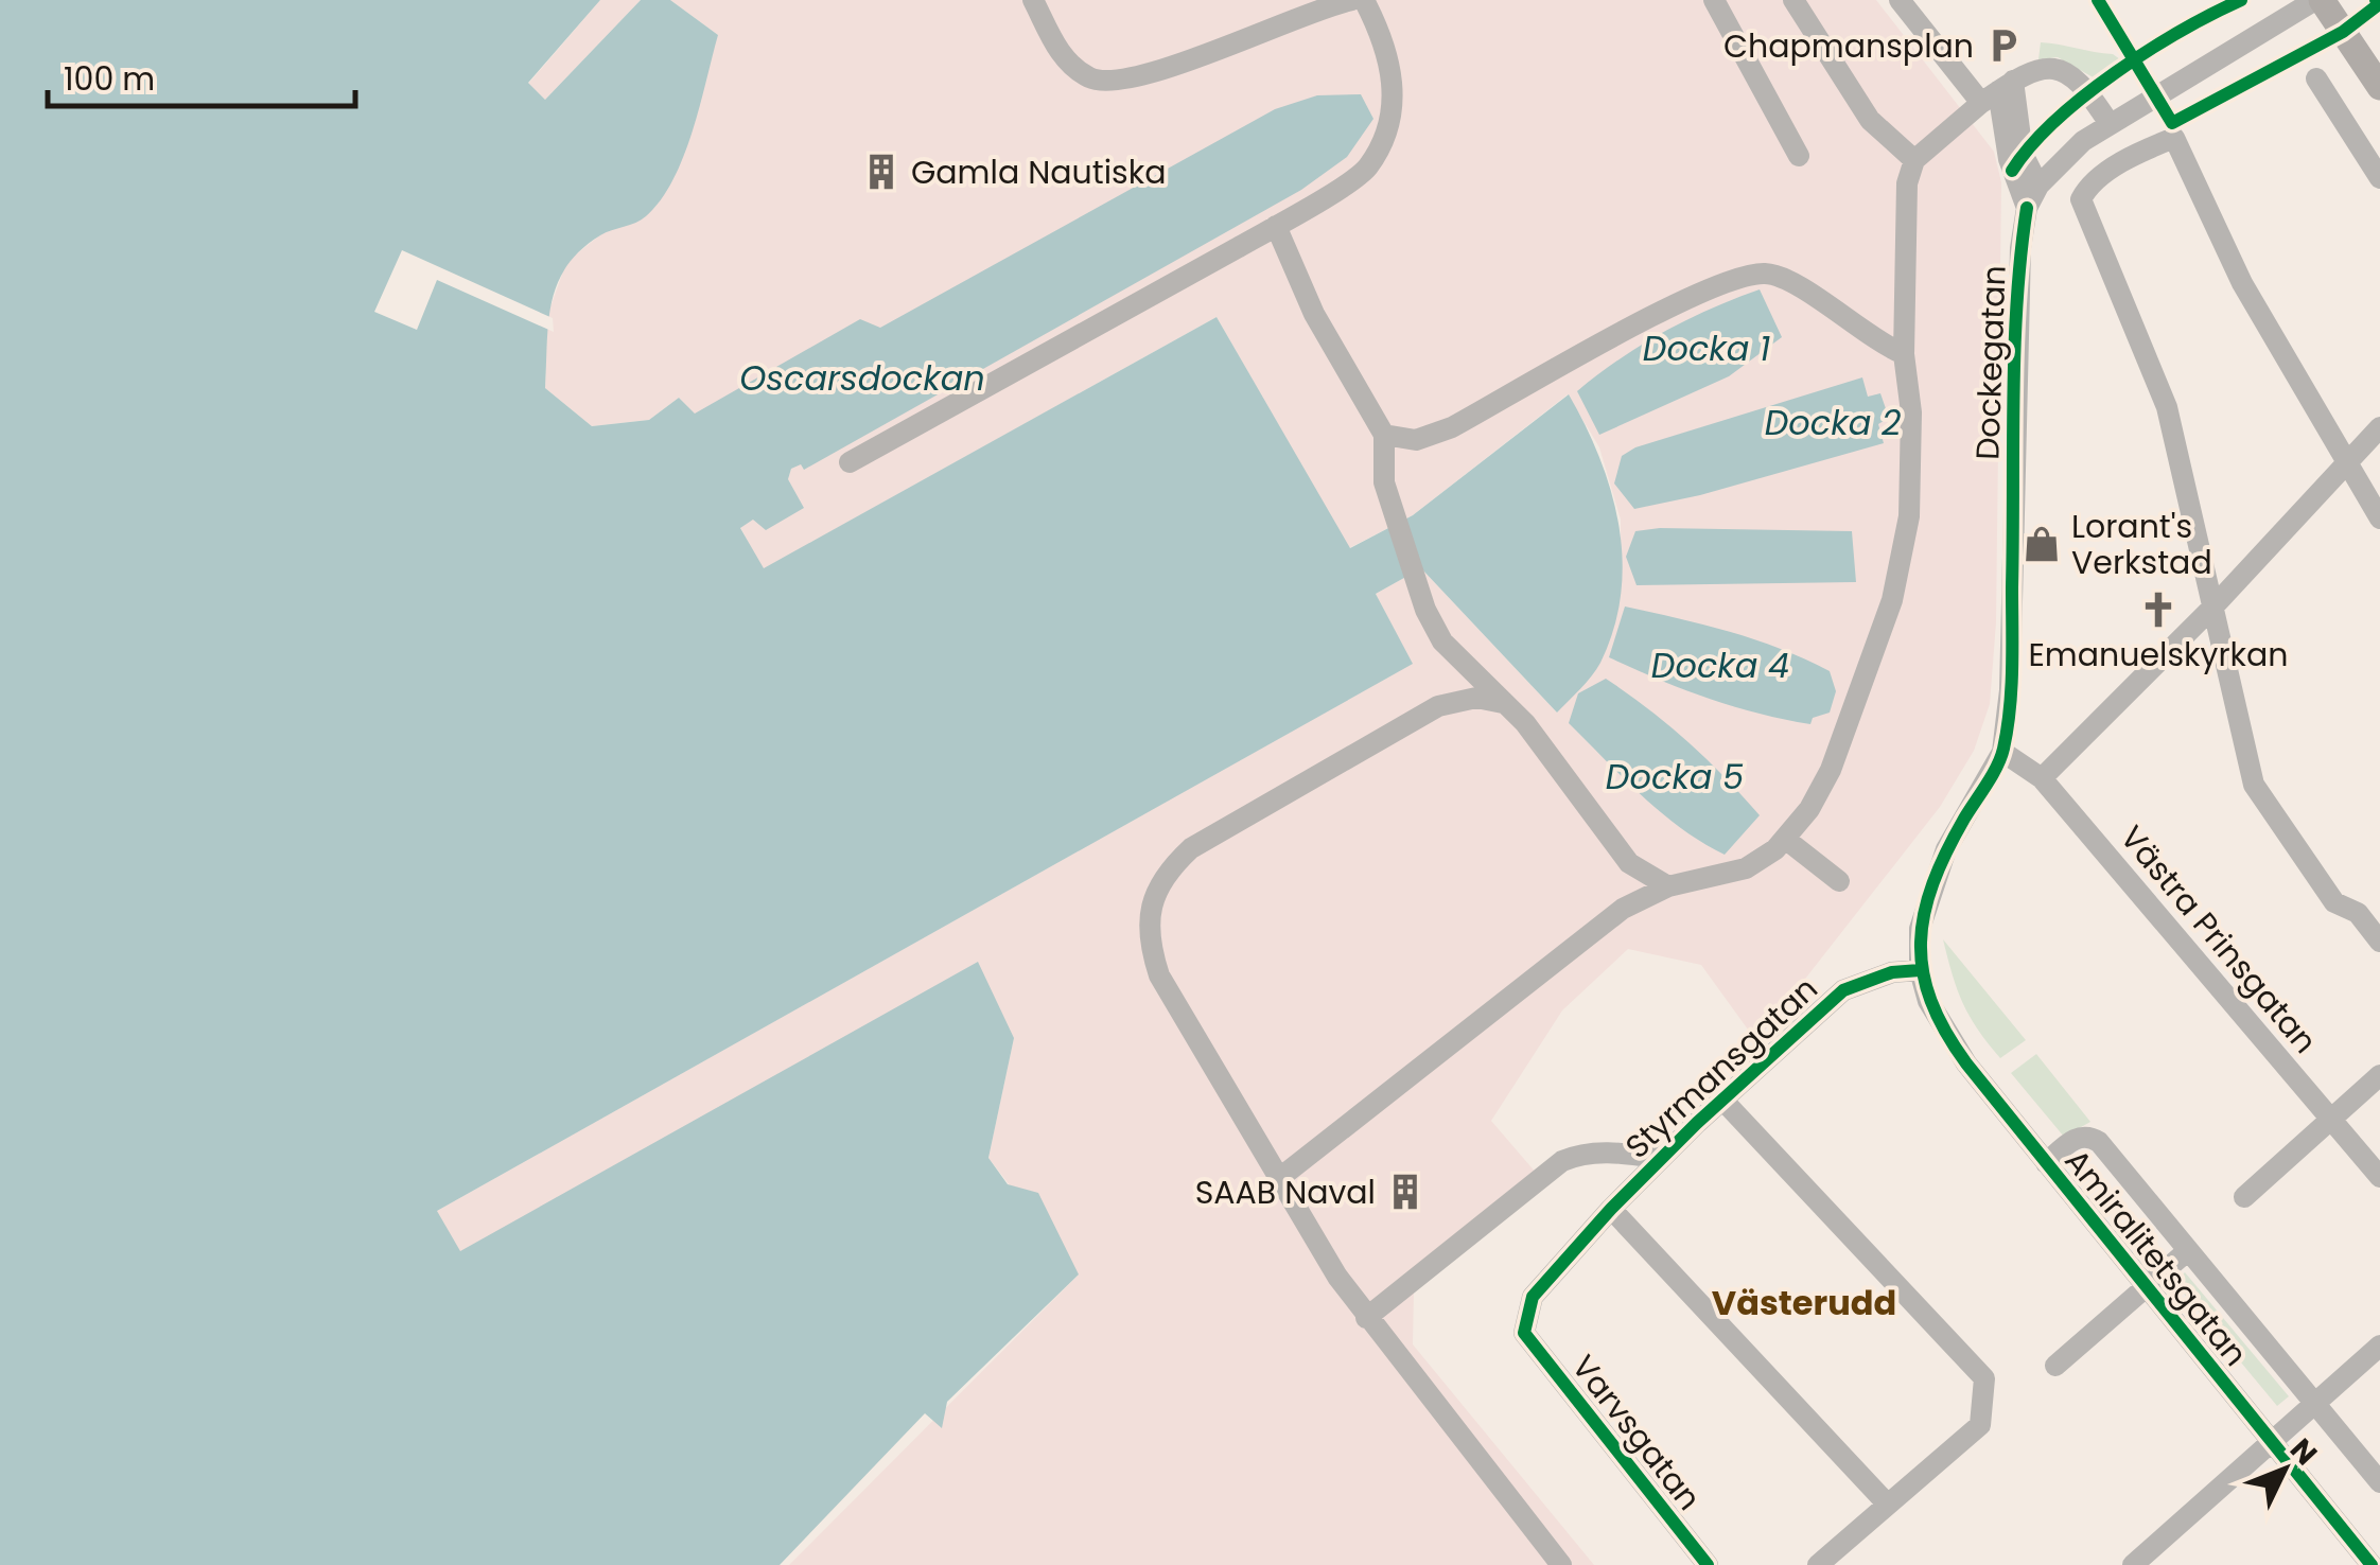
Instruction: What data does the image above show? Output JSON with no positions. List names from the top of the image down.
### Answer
{
  "streets": {
    "street": [
      "Dockegatan",
      "Västra Prinsgatan",
      "Styrmansgatan",
      "Amiralitetsgatan",
      "Varvsgatan"
    ]
  },
  "crossings": [
    ["Dockegatan", "Västra Prinsgatan"],
    ["Styrmansgatan", "Amiralitetsgatan"],
    ["Styrmansgatan", "Varvsgatan"]
  ],
  "districts": ["Västerudd"],
  "water": [
    "Docka 1",
    "Oscarsdockan",
    "Docka 2",
    "Docka 4",
    "Docka 5"
  ],
  "places": {
    "parking": ["Chapmansplan"],
    "building": ["Gamla Nautiska", "SAAB Naval"],
    "shop": ["Lorant's Verkstad"],
    "church": ["Emanuelskyrkan"]
  },
  "scale_bar": "100 m",
  "north": "top right"
}
